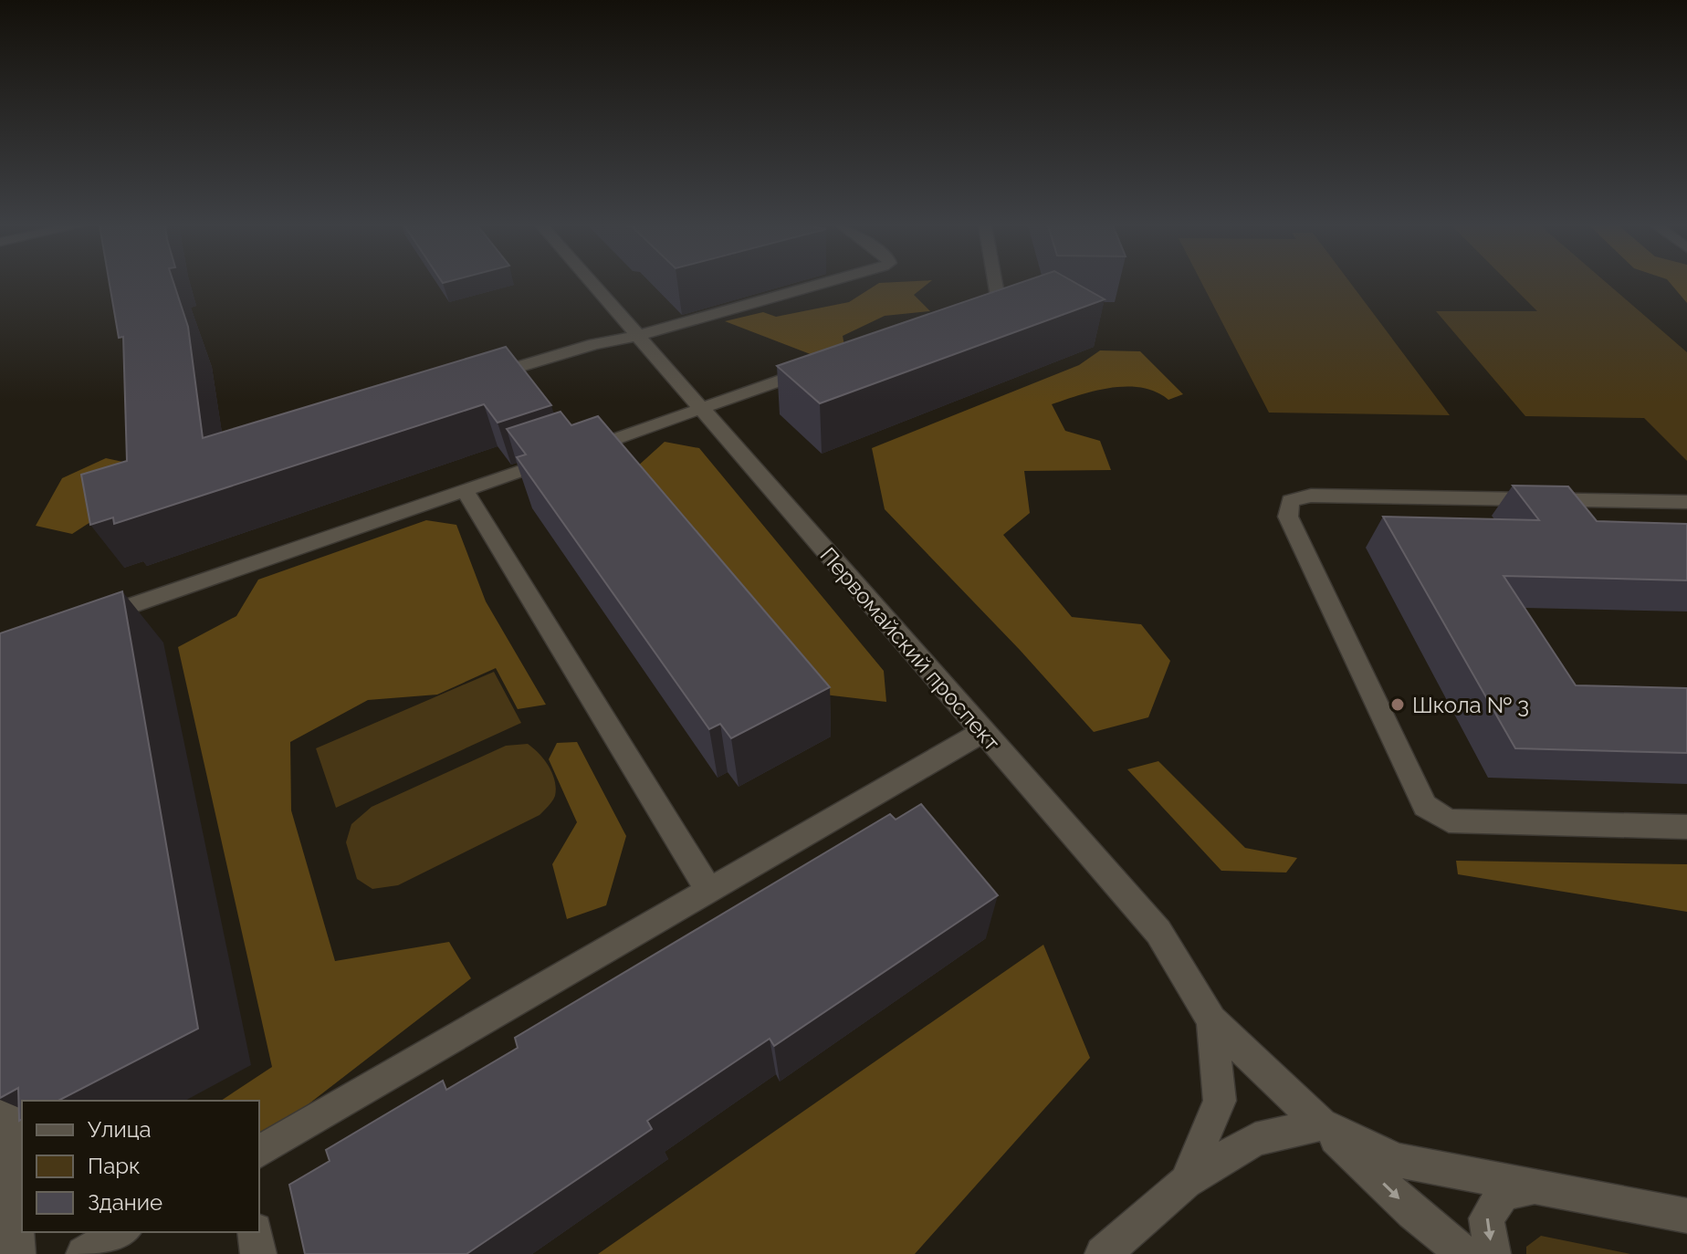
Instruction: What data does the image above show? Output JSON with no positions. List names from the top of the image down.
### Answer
{
  "streets": {
    "street": ["Первомайский проспект"]
  },
  "places": ["Школа № 3"],
  "legend": ["Улица", "Парк", "Здание"]
}
